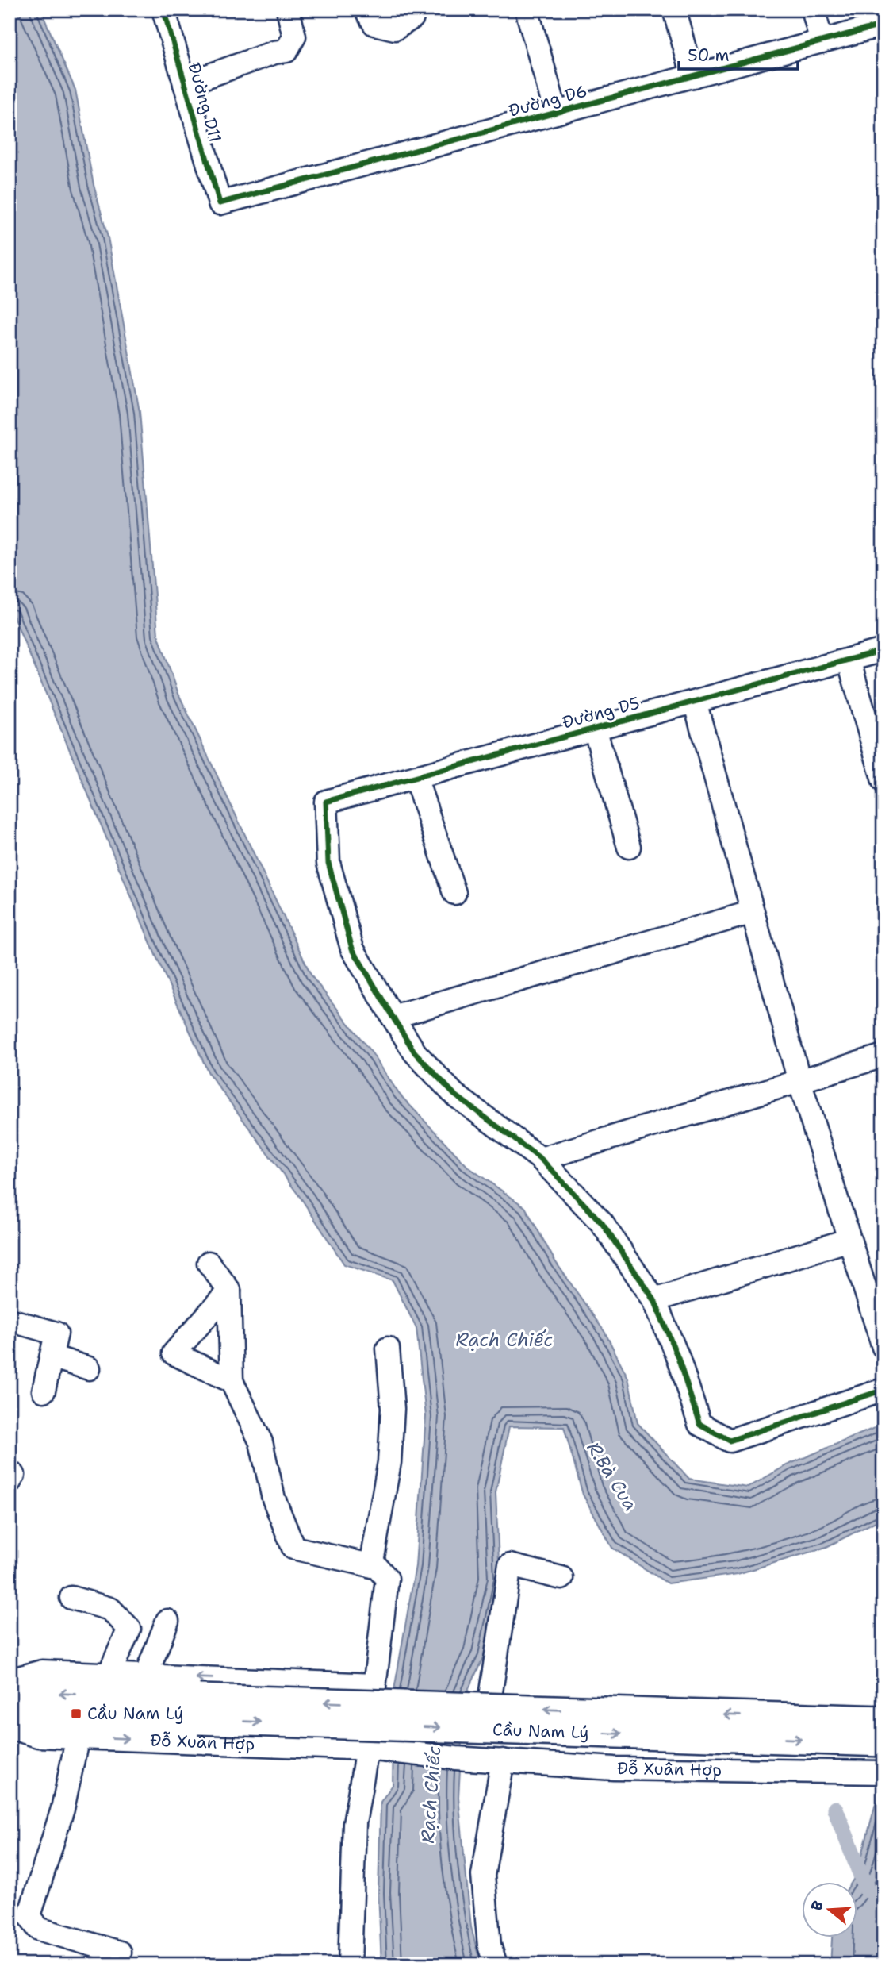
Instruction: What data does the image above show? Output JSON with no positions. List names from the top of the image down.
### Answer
{
  "streets": {
    "main road": ["Cầu Nam Lý", "Đỗ Xuân Hợp"],
    "street": ["Đường D6", "Đường D11", "Đường D5"]
  },
  "crossings": [
    ["Đường D6", "Đường D11"],
    ["Cầu Nam Lý", "Đỗ Xuân Hợp"]
  ],
  "water": ["Rạch Chiếc", "R.Bà Cua"],
  "places": {
    "transit": ["Cầu Nam Lý"]
  },
  "scale_bar": "50 m",
  "north": "left"
}
